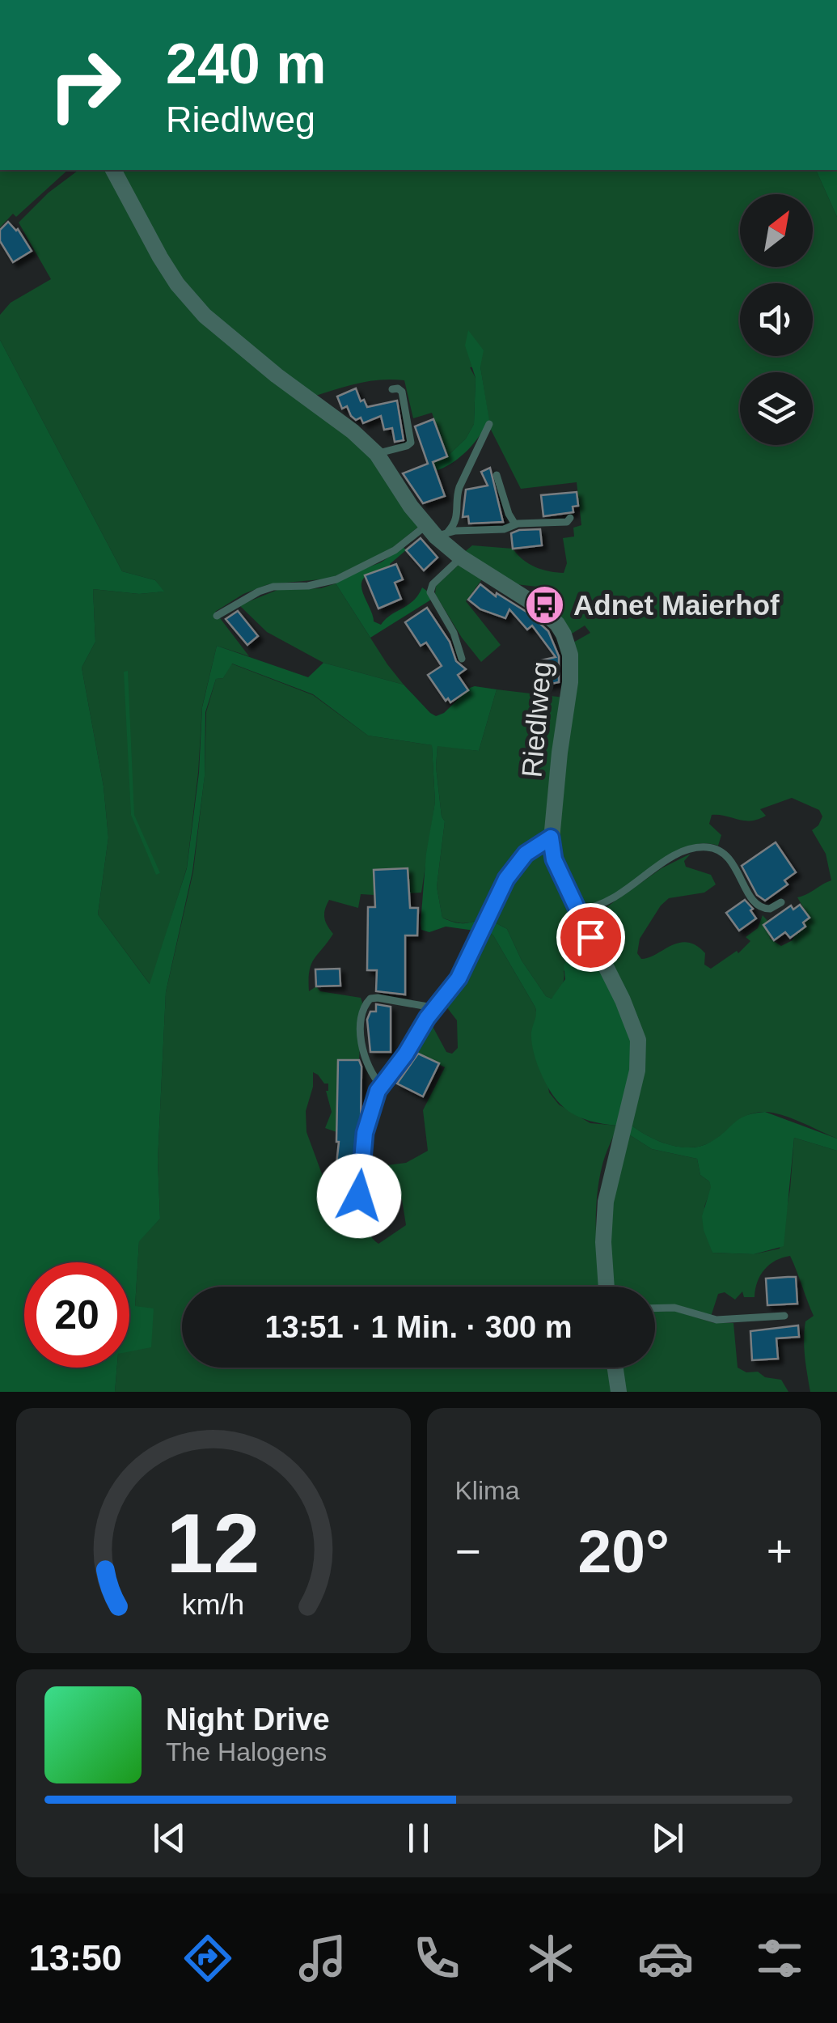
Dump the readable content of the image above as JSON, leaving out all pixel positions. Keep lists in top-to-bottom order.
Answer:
{
  "streets": {
    "street": ["Riedlweg"]
  },
  "places": {
    "bus stop": ["Adnet Maierhof"]
  },
  "north": "top right",
  "page": {
    "turn": ["240 m", "Riedlweg"],
    "limit": "20",
    "trip": "13:51 · 1 Min. · 300 m",
    "tile": "Klima",
    "heat": ["−", "20°", "+"],
    "song": ["Night Drive", "The Halogens"],
    "tabs": "13:50",
    "gauge": ["12", "km/h"]
  }
}
